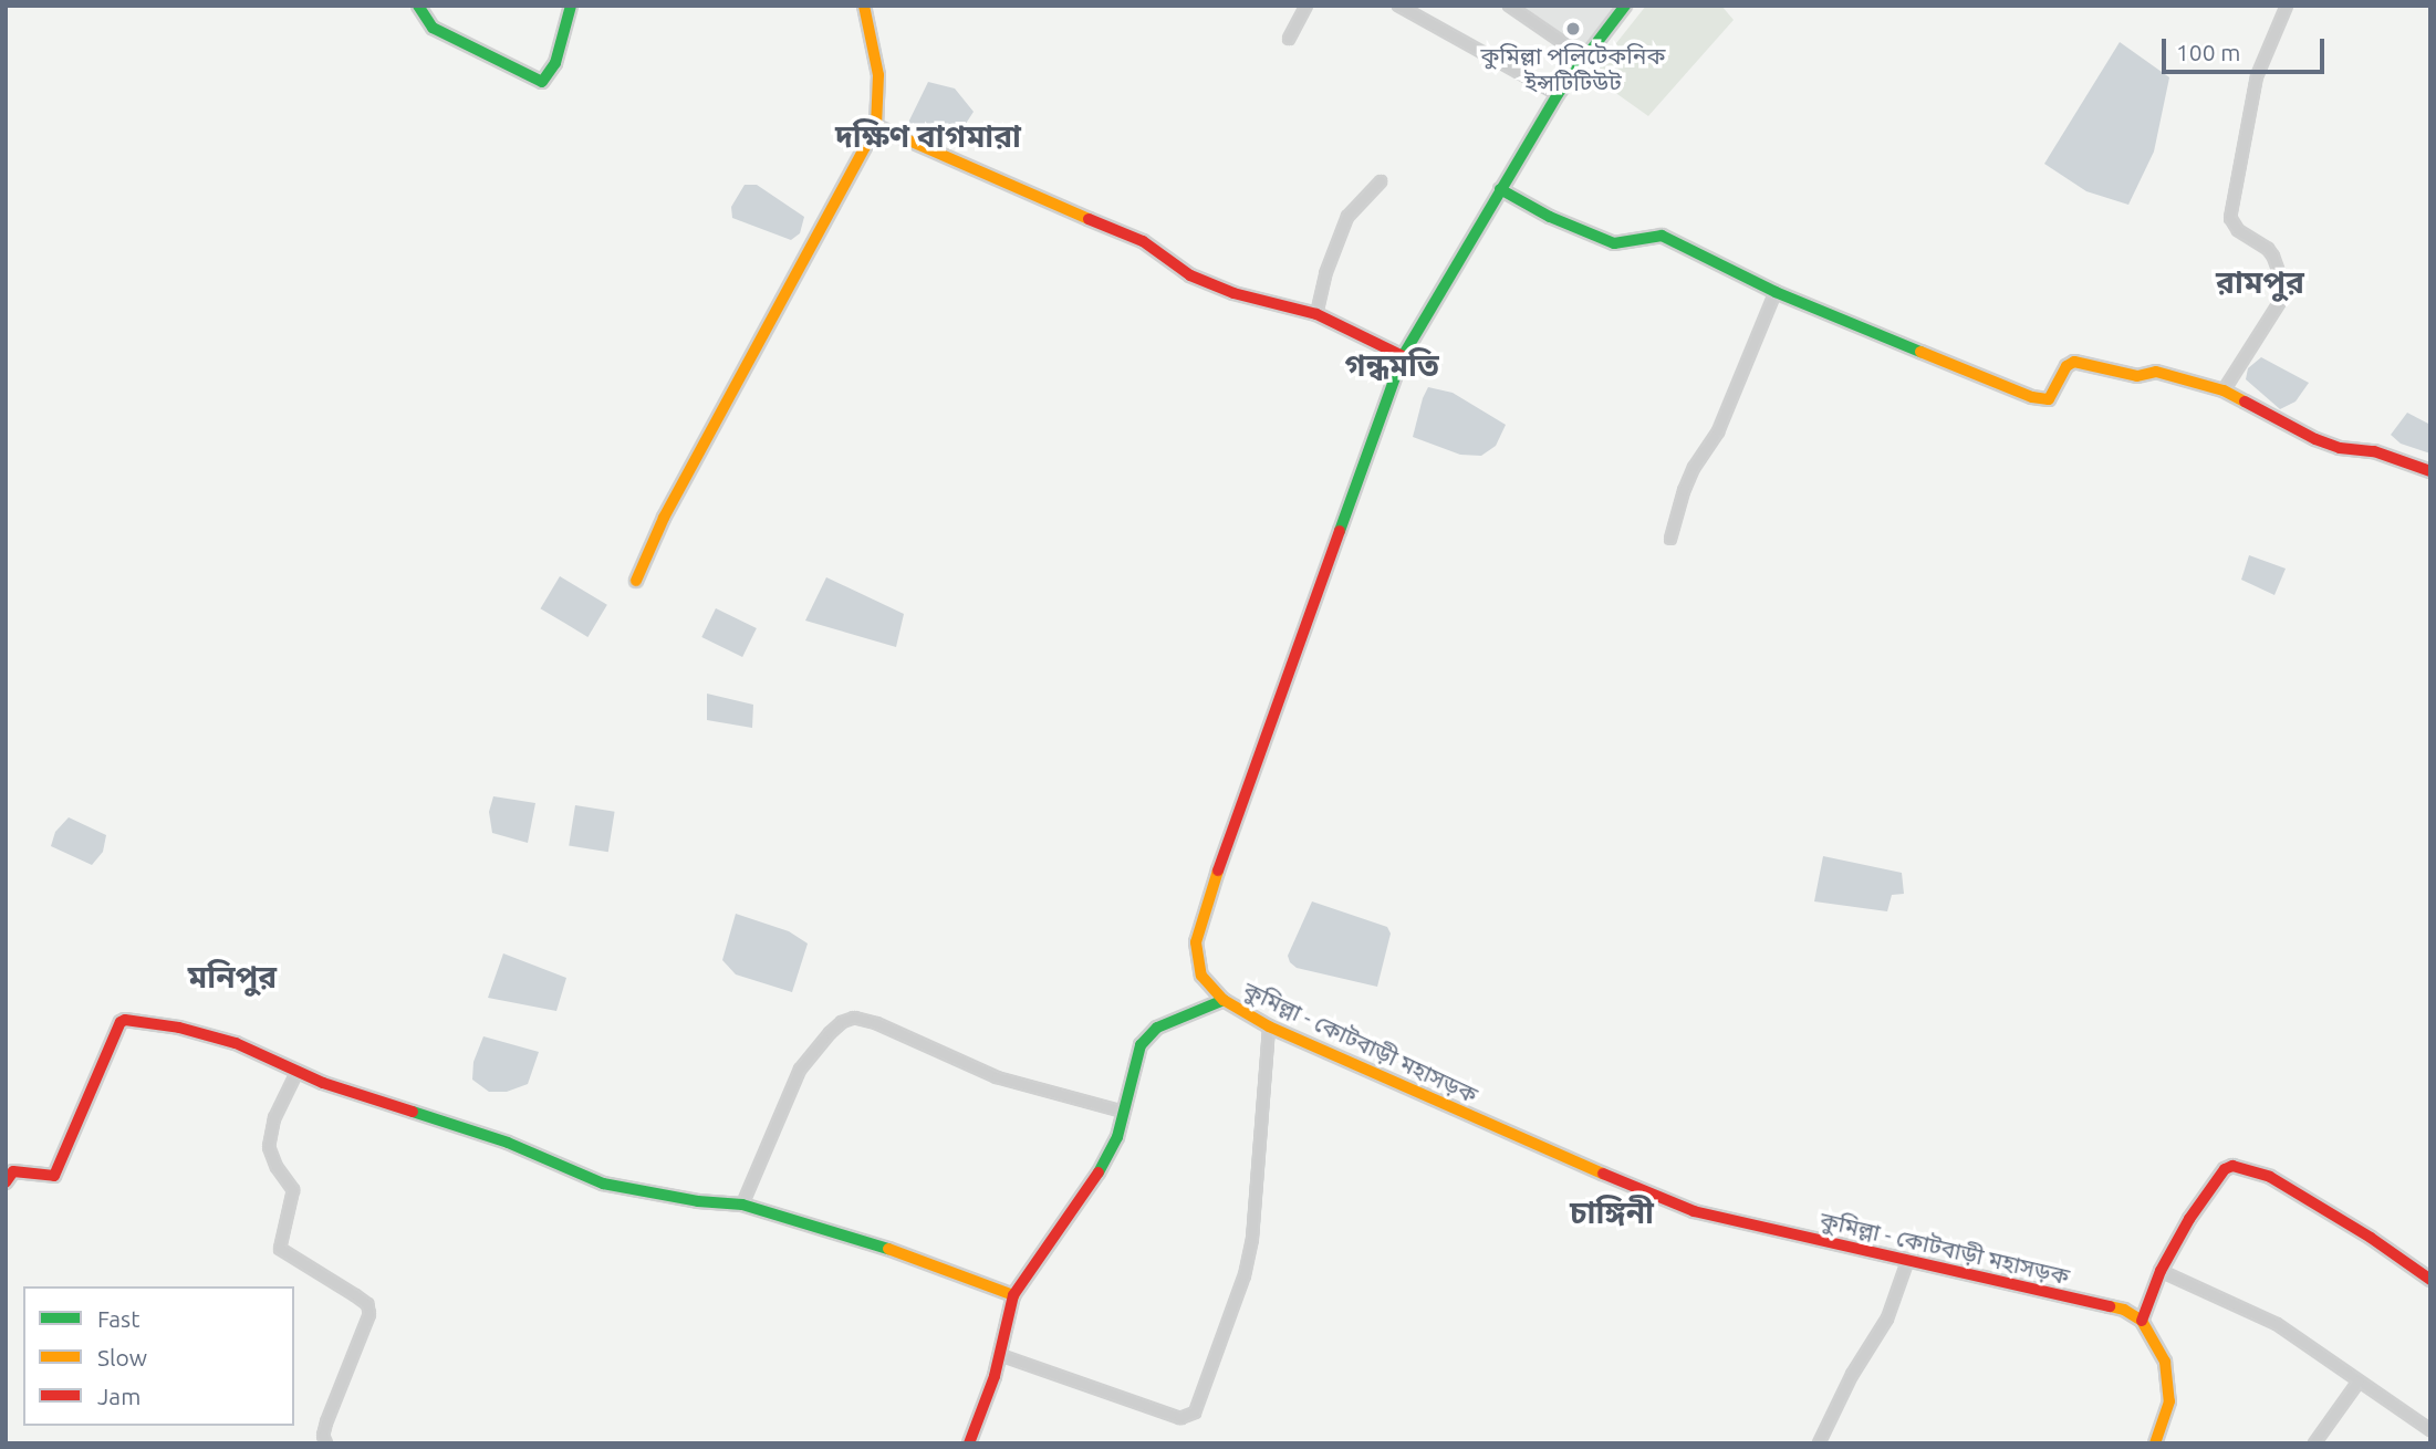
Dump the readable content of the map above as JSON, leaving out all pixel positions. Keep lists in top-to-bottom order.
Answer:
{
  "streets": {
    "main road": ["কুমিল্লা - কোটবাড়ী মহাসড়ক"]
  },
  "districts": [
    "দক্ষিণ বাগমারা",
    "রামপুর",
    "গন্ধমতি",
    "মনিপুর",
    "চাঙ্গিনী"
  ],
  "places": ["কুমিল্লা পলিটেকনিক ইন্সটিটিউট"],
  "legend": ["Fast", "Slow", "Jam"],
  "scale_bar": "100 m"
}
